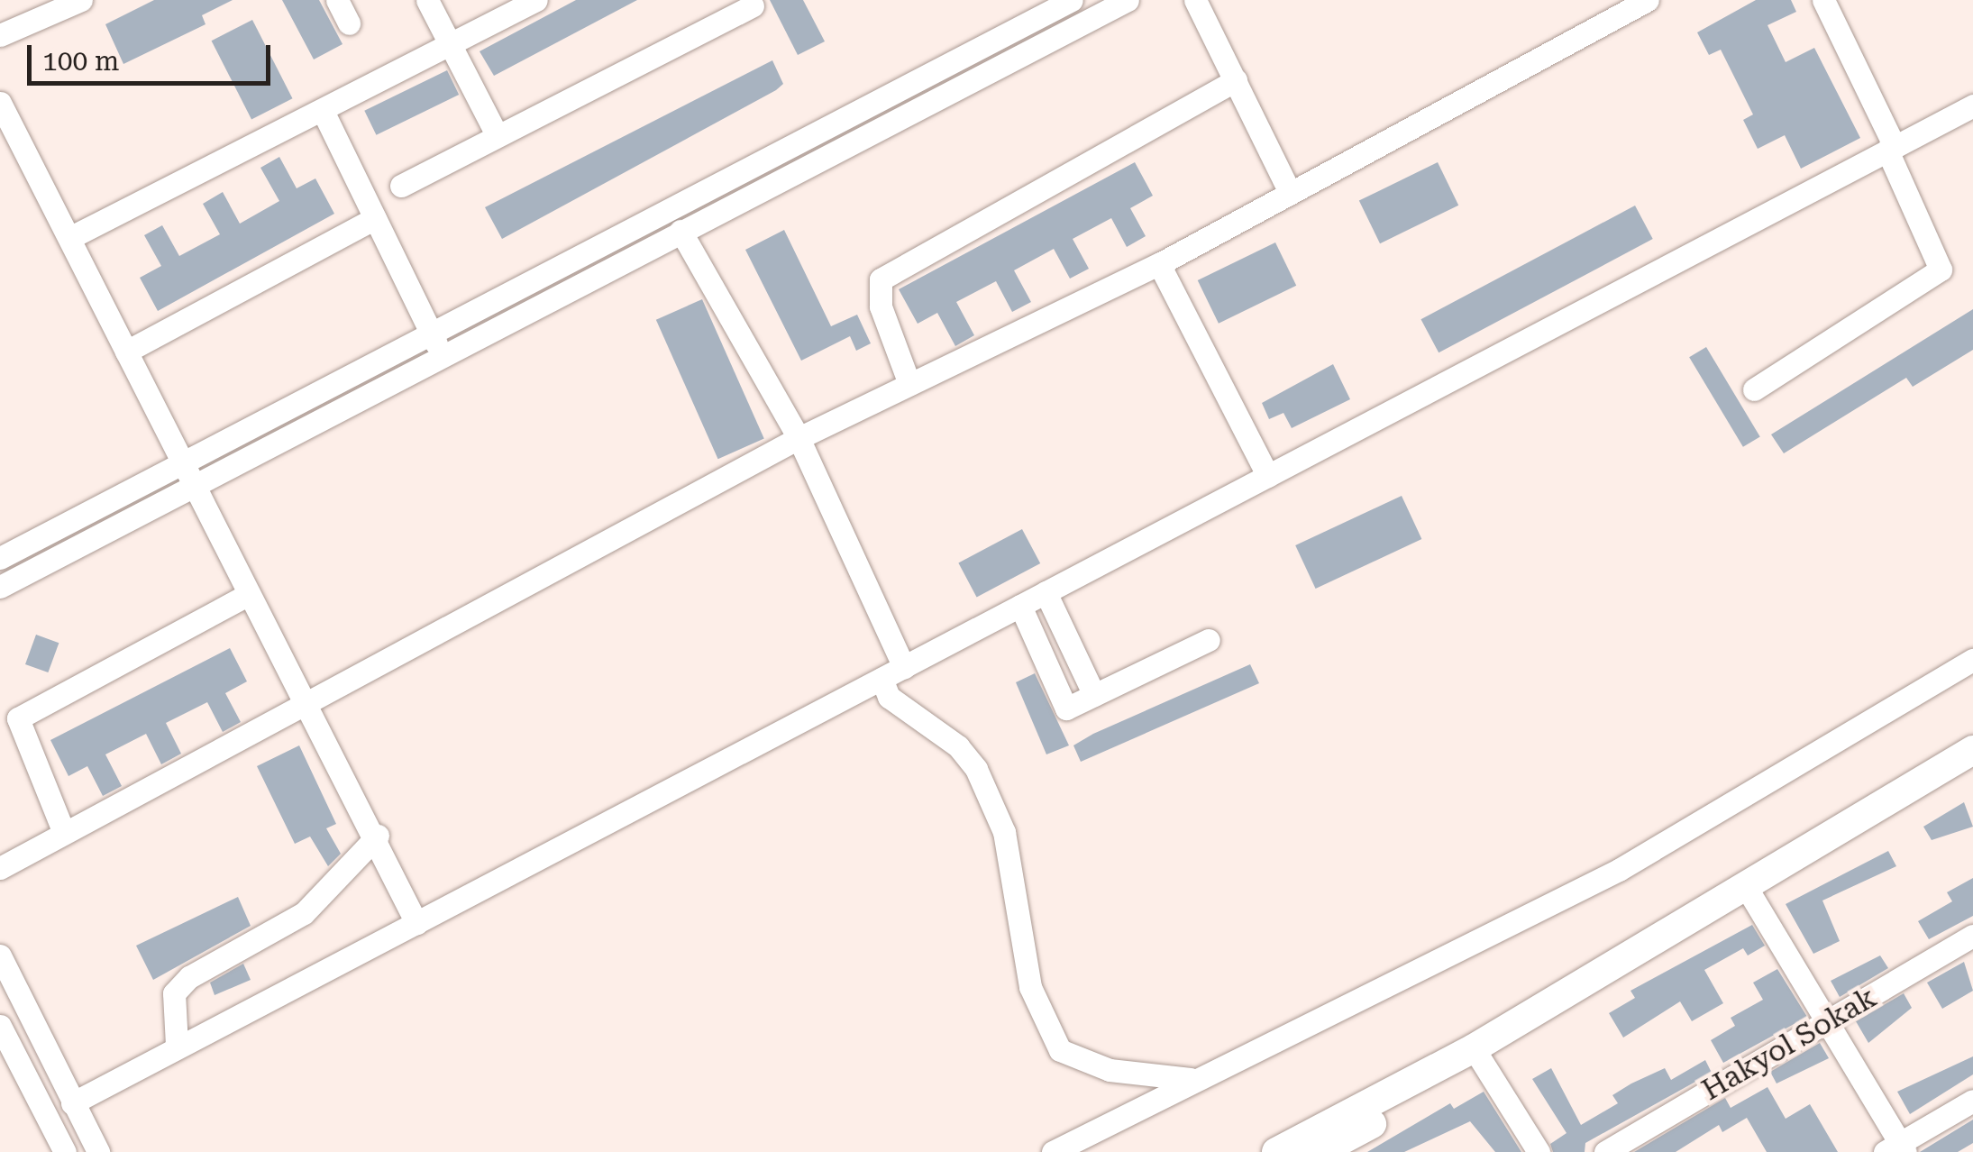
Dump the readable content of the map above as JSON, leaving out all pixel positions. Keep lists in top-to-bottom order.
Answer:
{
  "streets": {
    "street": ["Hakyol Sokak"]
  },
  "scale_bar": "100 m"
}
